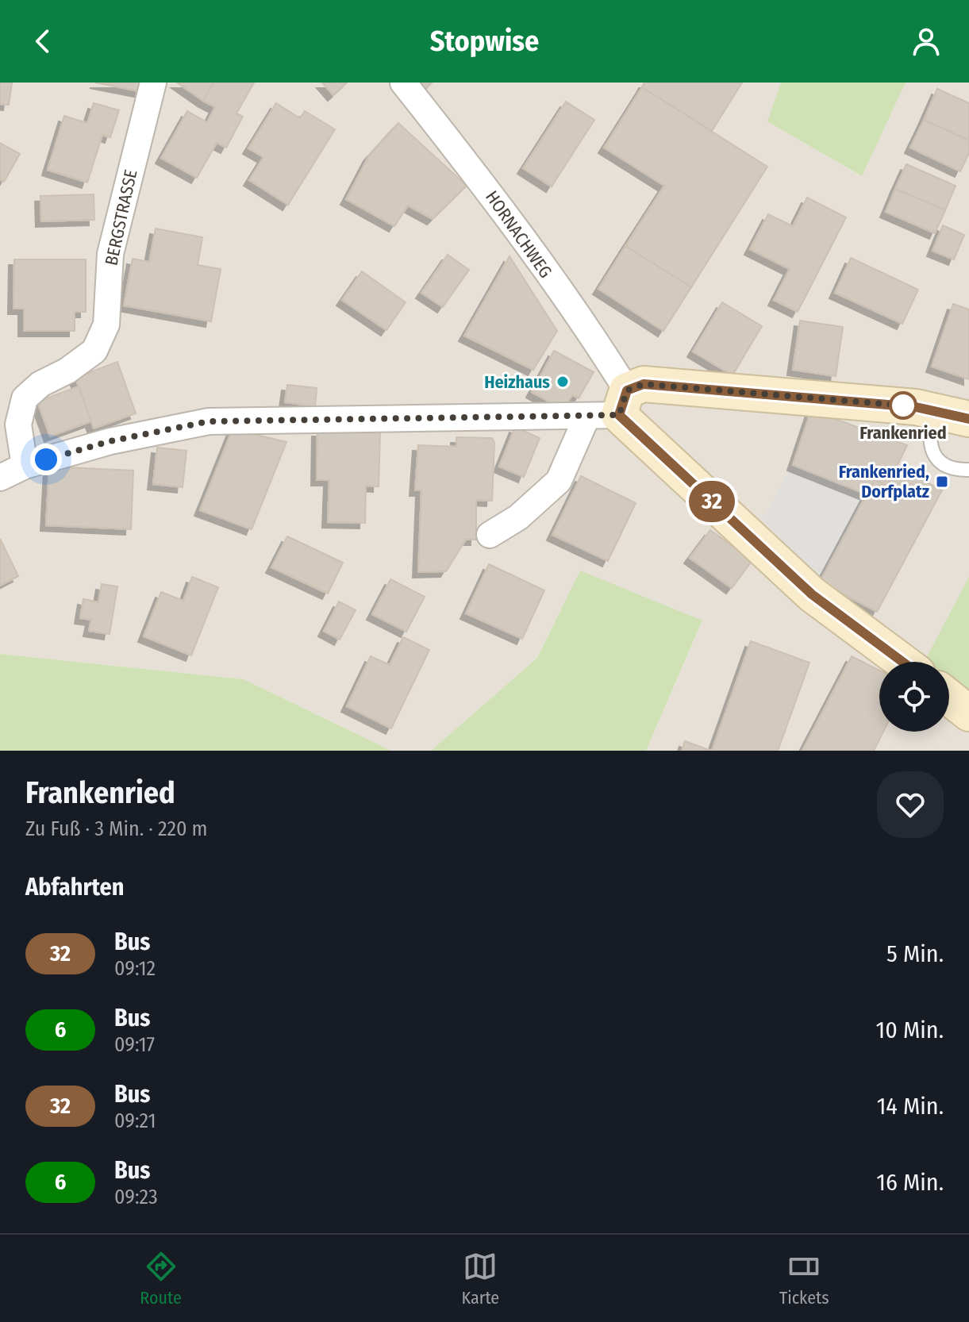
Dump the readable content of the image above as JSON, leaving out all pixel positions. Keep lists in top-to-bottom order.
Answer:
{
  "streets": {
    "street": ["BERGSTRASSE", "HORNACHWEG"]
  },
  "places": {
    "other": ["Heizhaus", "Frankenried"],
    "transit": ["Frankenried, Dorfplatz"]
  },
  "lines": ["bus line 32"],
  "page": {
    "header": "Stopwise",
    "on_map": "32",
    "heading": [
      ["Frankenried", "Zu Fuß · 3 Min. · 220 m"],
      "Abfahrten"
    ],
    "list": [
      {
        "mark": "32",
        "name": "Bus",
        "note": "09:12",
        "value": "5 Min."
      },
      {
        "mark": "6",
        "name": "Bus",
        "note": "09:17",
        "value": "10 Min."
      },
      {
        "mark": "32",
        "name": "Bus",
        "note": "09:21",
        "value": "14 Min."
      },
      {
        "mark": "6",
        "name": "Bus",
        "note": "09:23",
        "value": "16 Min."
      }
    ],
    "tabs": ["Route", "Karte", "Tickets"]
  }
}
